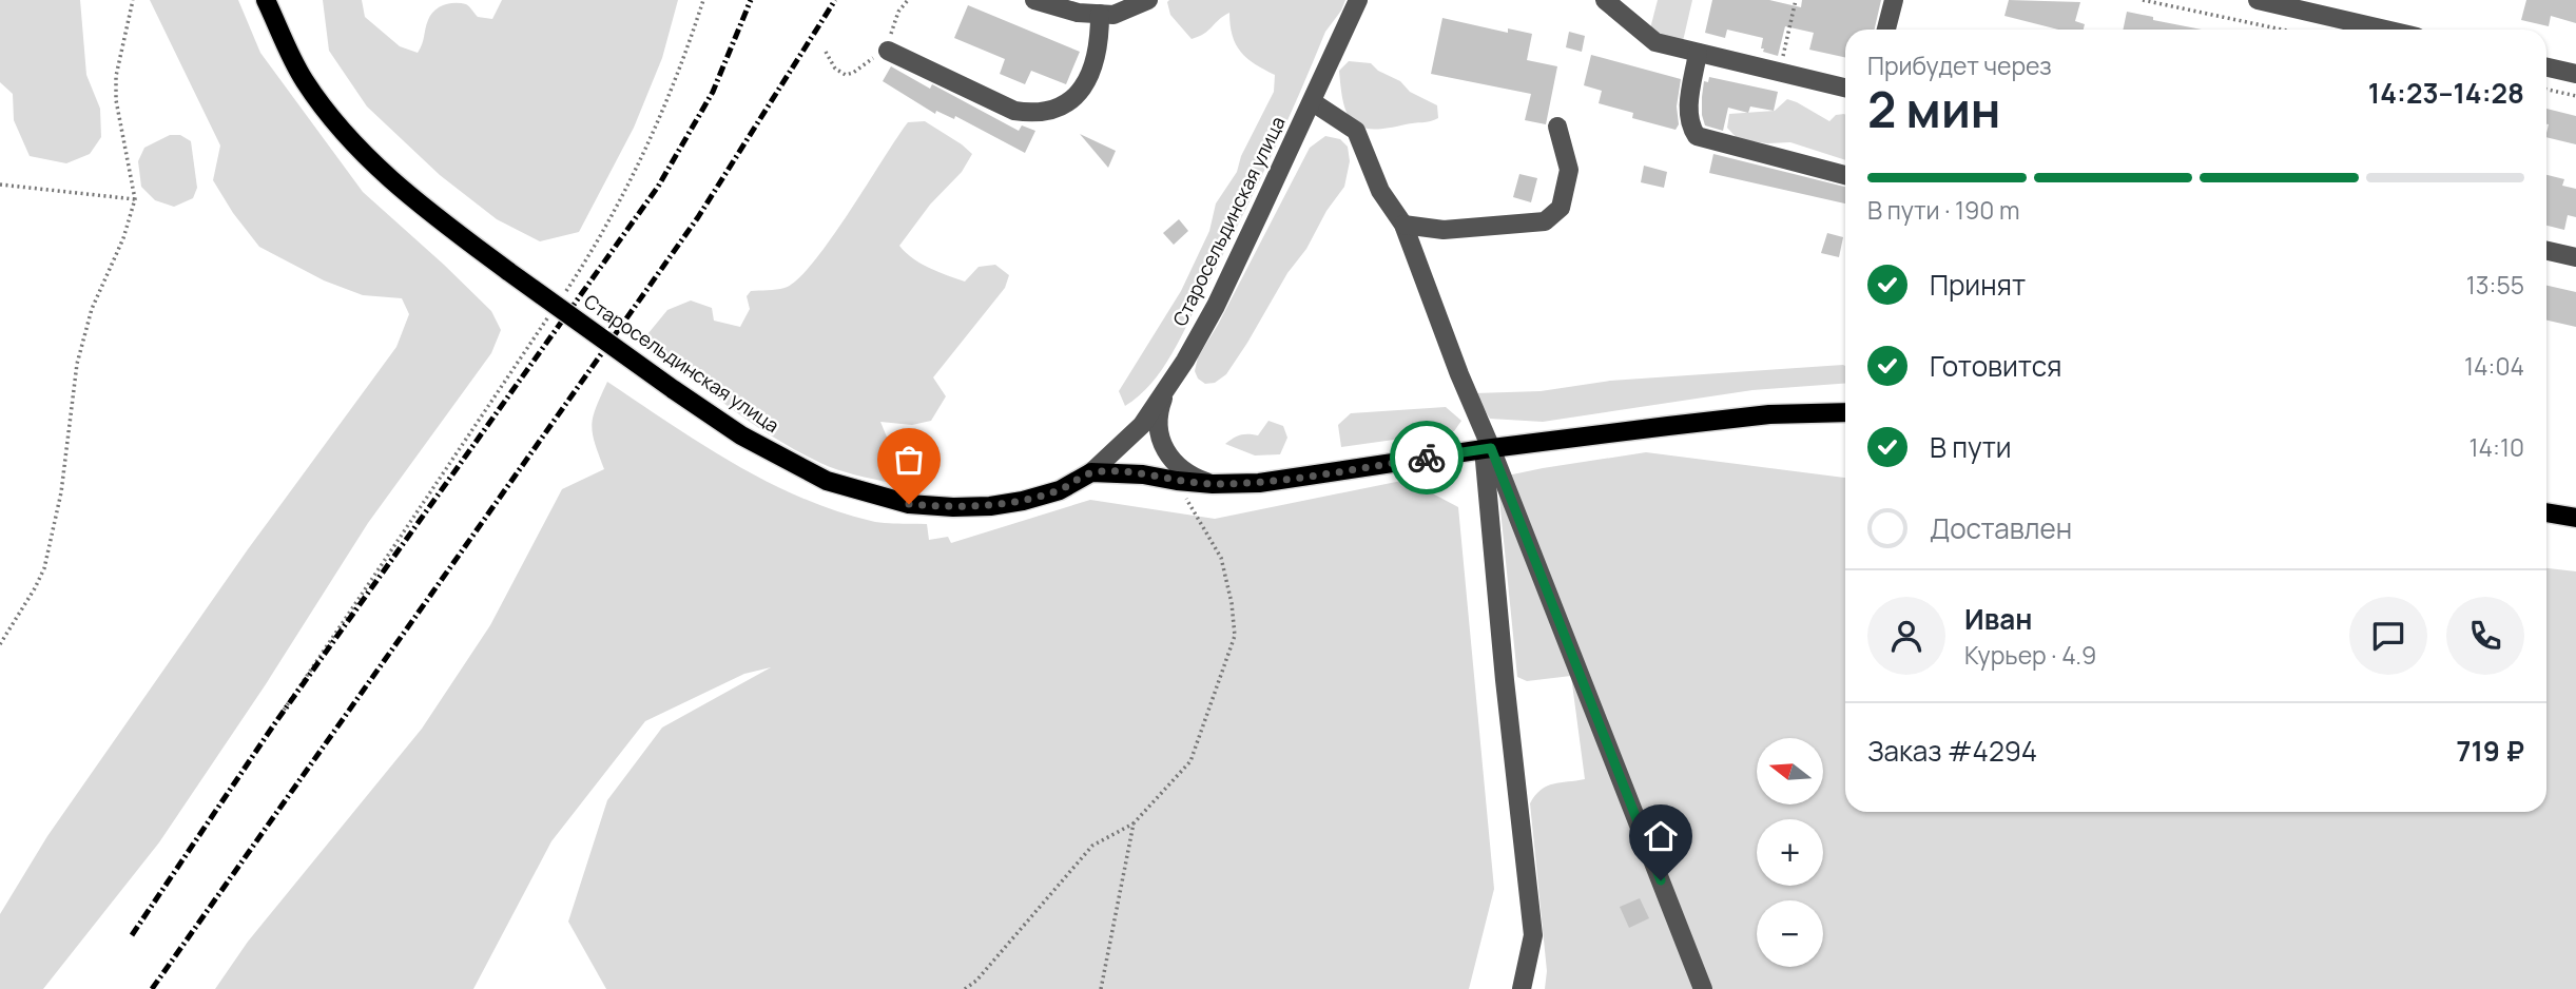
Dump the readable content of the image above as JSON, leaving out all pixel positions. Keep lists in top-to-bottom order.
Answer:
{
  "streets": {
    "main road": ["Старосельдинская улица"]
  },
  "north": "left",
  "page": {
    "heading": ["2 мин", "Прибудет через", "14:23–14:28"],
    "panel": [
      "Иван",
      "Курьер · 4.9",
      "Заказ #4294",
      "719 ₽"
    ],
    "bar": "В пути · 190 m",
    "list": [
      ["Принят", "13:55"],
      ["Готовится", "14:04"],
      ["В пути", "14:10"],
      "Доставлен"
    ],
    "map_buttons": ["+", "−"]
  }
}
